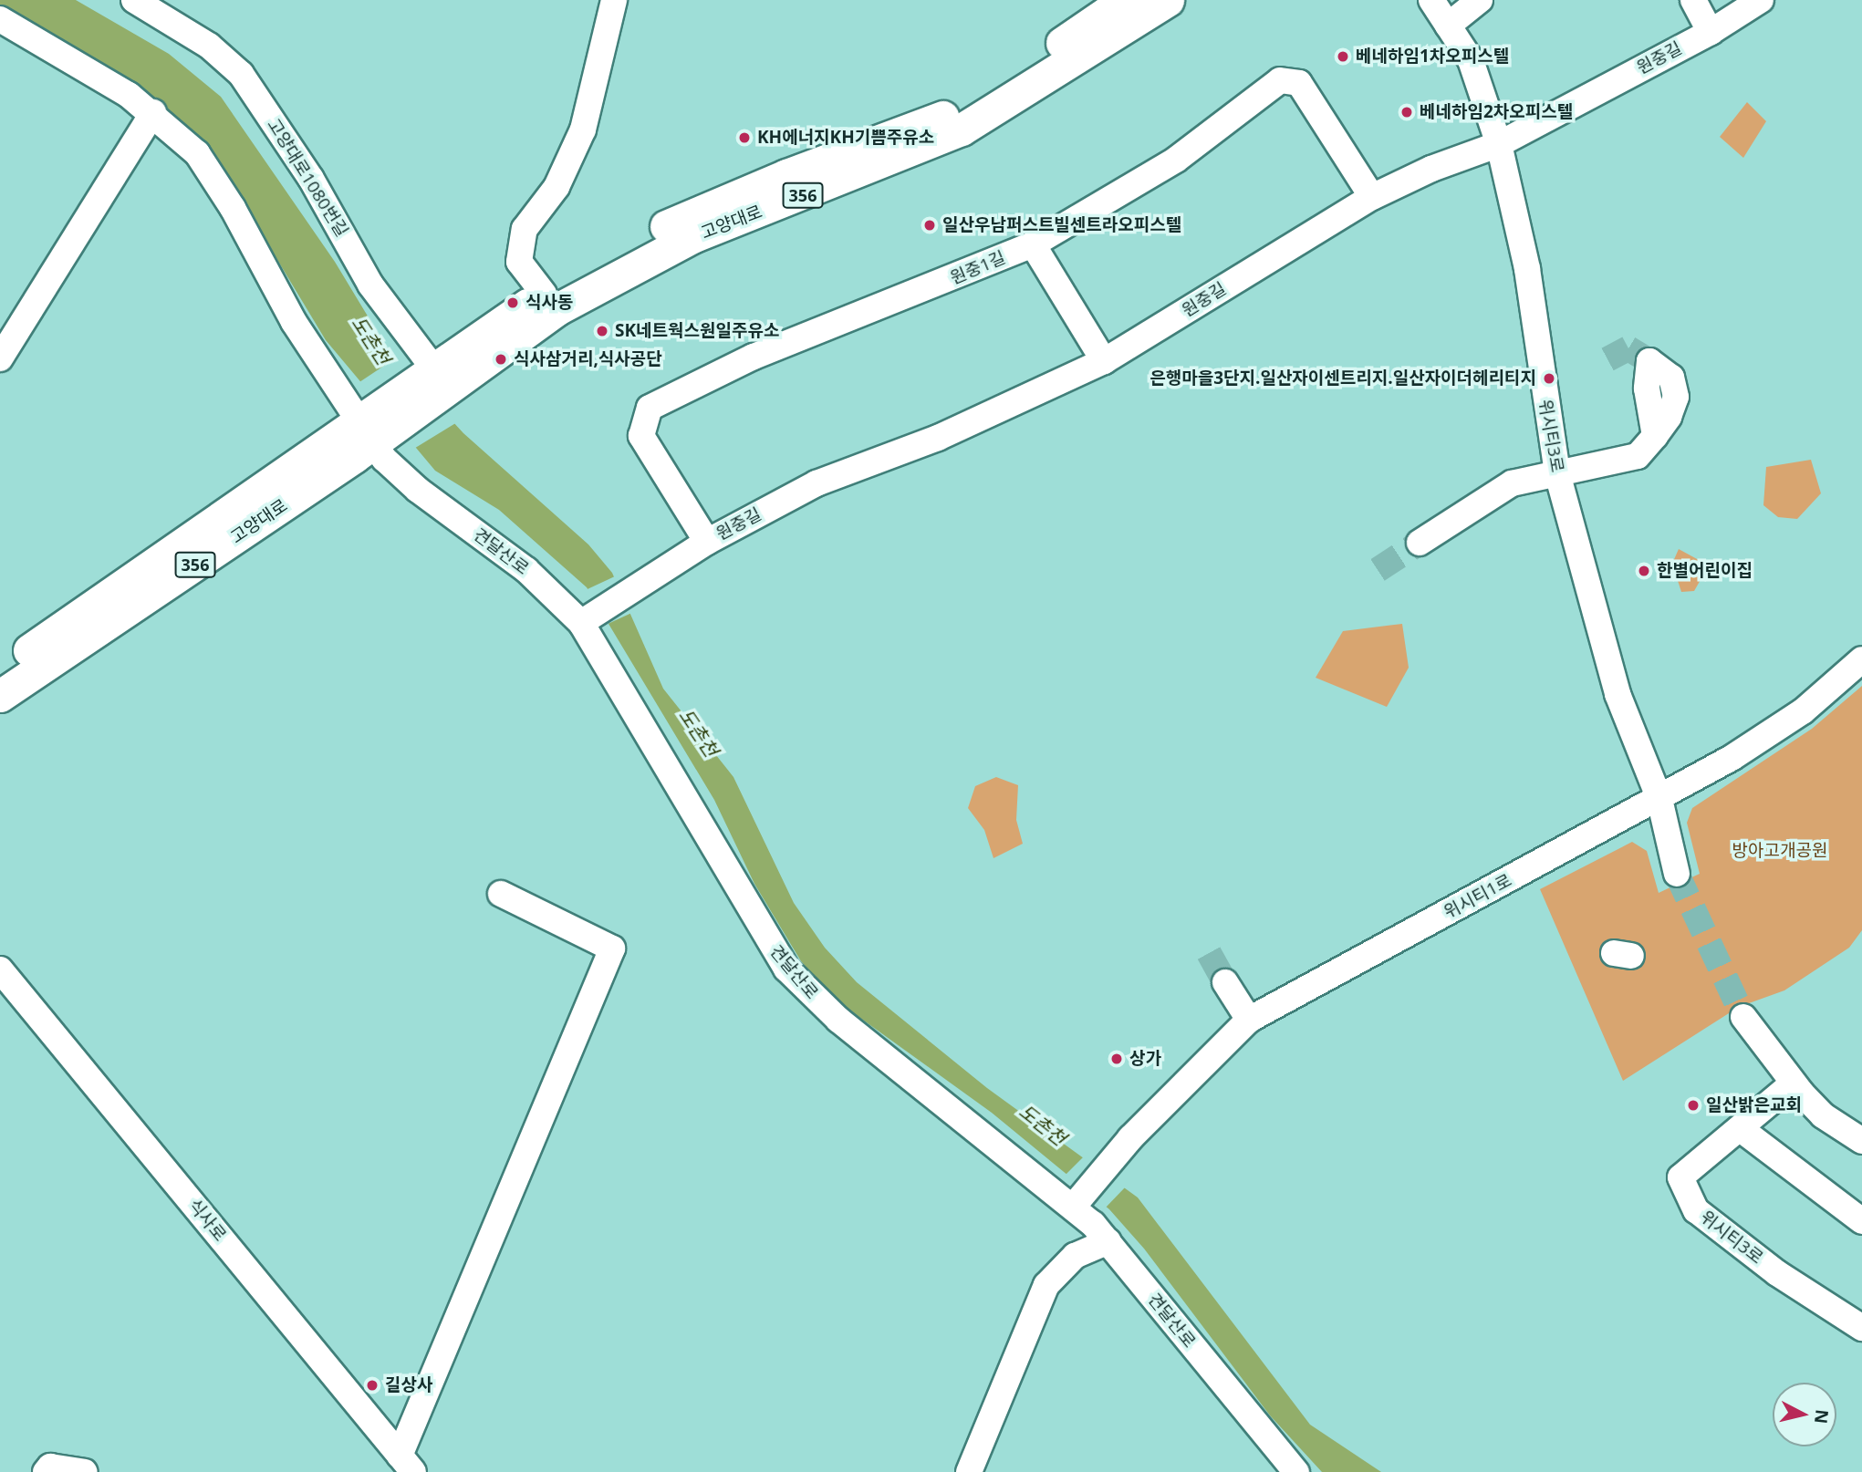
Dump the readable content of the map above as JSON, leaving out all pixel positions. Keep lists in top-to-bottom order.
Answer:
{
  "streets": {
    "main road": ["356", "고양대로"],
    "street": [
      "원중길",
      "고양대로1080번길",
      "원중1길",
      "위시티3로",
      "견달산로",
      "위시티1로",
      "식사로"
    ]
  },
  "crossings": [
    ["원중길", "원중1길"],
    ["원중길", "위시티3로"],
    ["원중길", "견달산로"],
    ["고양대로1080번길", "356"],
    ["고양대로1080번길", "고양대로"],
    ["356", "고양대로"],
    ["356", "견달산로"],
    ["고양대로", "견달산로"],
    ["위시티3로", "위시티1로"],
    ["견달산로", "위시티1로"]
  ],
  "water": ["도촌천"],
  "parks": ["방아고개공원"],
  "places": [
    "베네하임1차오피스텔",
    "베네하임2차오피스텔",
    "KH에너지KH기쁨주유소",
    "일산우남퍼스트빌센트라오피스텔",
    "식사동",
    "SK네트웍스원일주유소",
    "식사삼거리,식사공단",
    "은행마을3단지.일산자이센트리지.일산자이더헤리티지",
    "한별어린이집",
    "상가",
    "일산밝은교회",
    "길상사"
  ],
  "north": "right"
}
